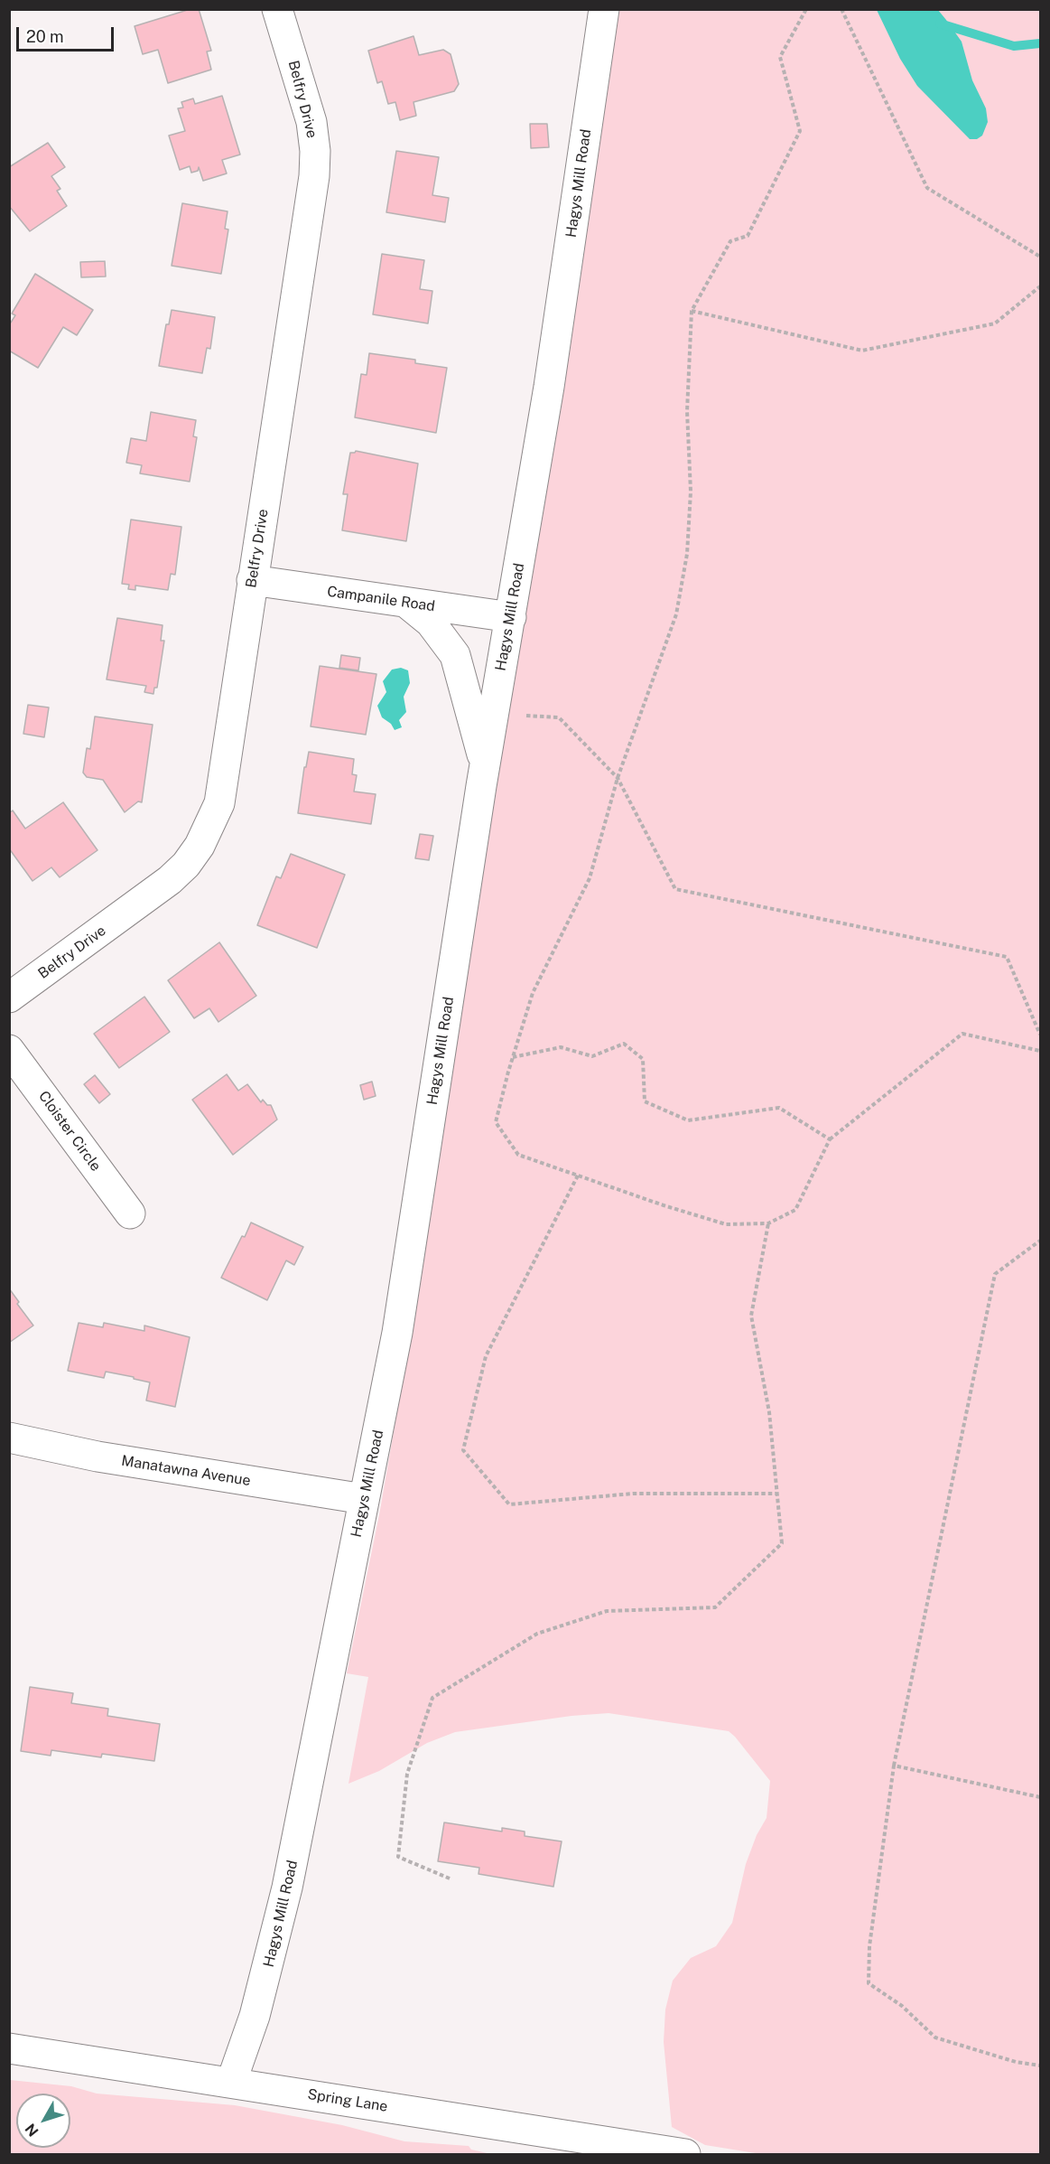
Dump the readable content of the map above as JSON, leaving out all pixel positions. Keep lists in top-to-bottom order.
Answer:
{
  "streets": {
    "street": [
      "Belfry Drive",
      "Hagys Mill Road",
      "Campanile Road",
      "Cloister Circle",
      "Manatawna Avenue",
      "Spring Lane"
    ]
  },
  "crossings": [
    ["Belfry Drive", "Campanile Road"],
    ["Hagys Mill Road", "Campanile Road"],
    ["Hagys Mill Road", "Manatawna Avenue"],
    ["Hagys Mill Road", "Spring Lane"]
  ],
  "scale_bar": "20 m",
  "north": "bottom left"
}
